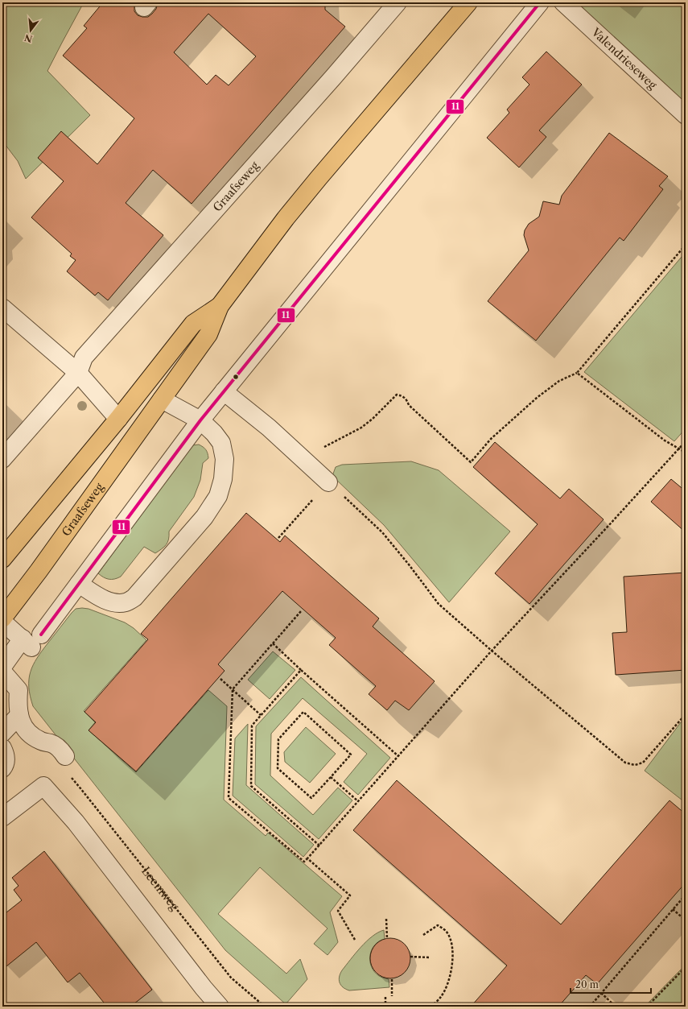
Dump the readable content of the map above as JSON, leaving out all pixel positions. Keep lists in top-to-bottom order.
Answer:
{
  "streets": {
    "main road": ["Graafseweg"],
    "street": ["Valendrieseweg"],
    "path": ["Leemweg"]
  },
  "lines": ["transit line 11"],
  "scale_bar": "20 m",
  "north": "bottom"
}
